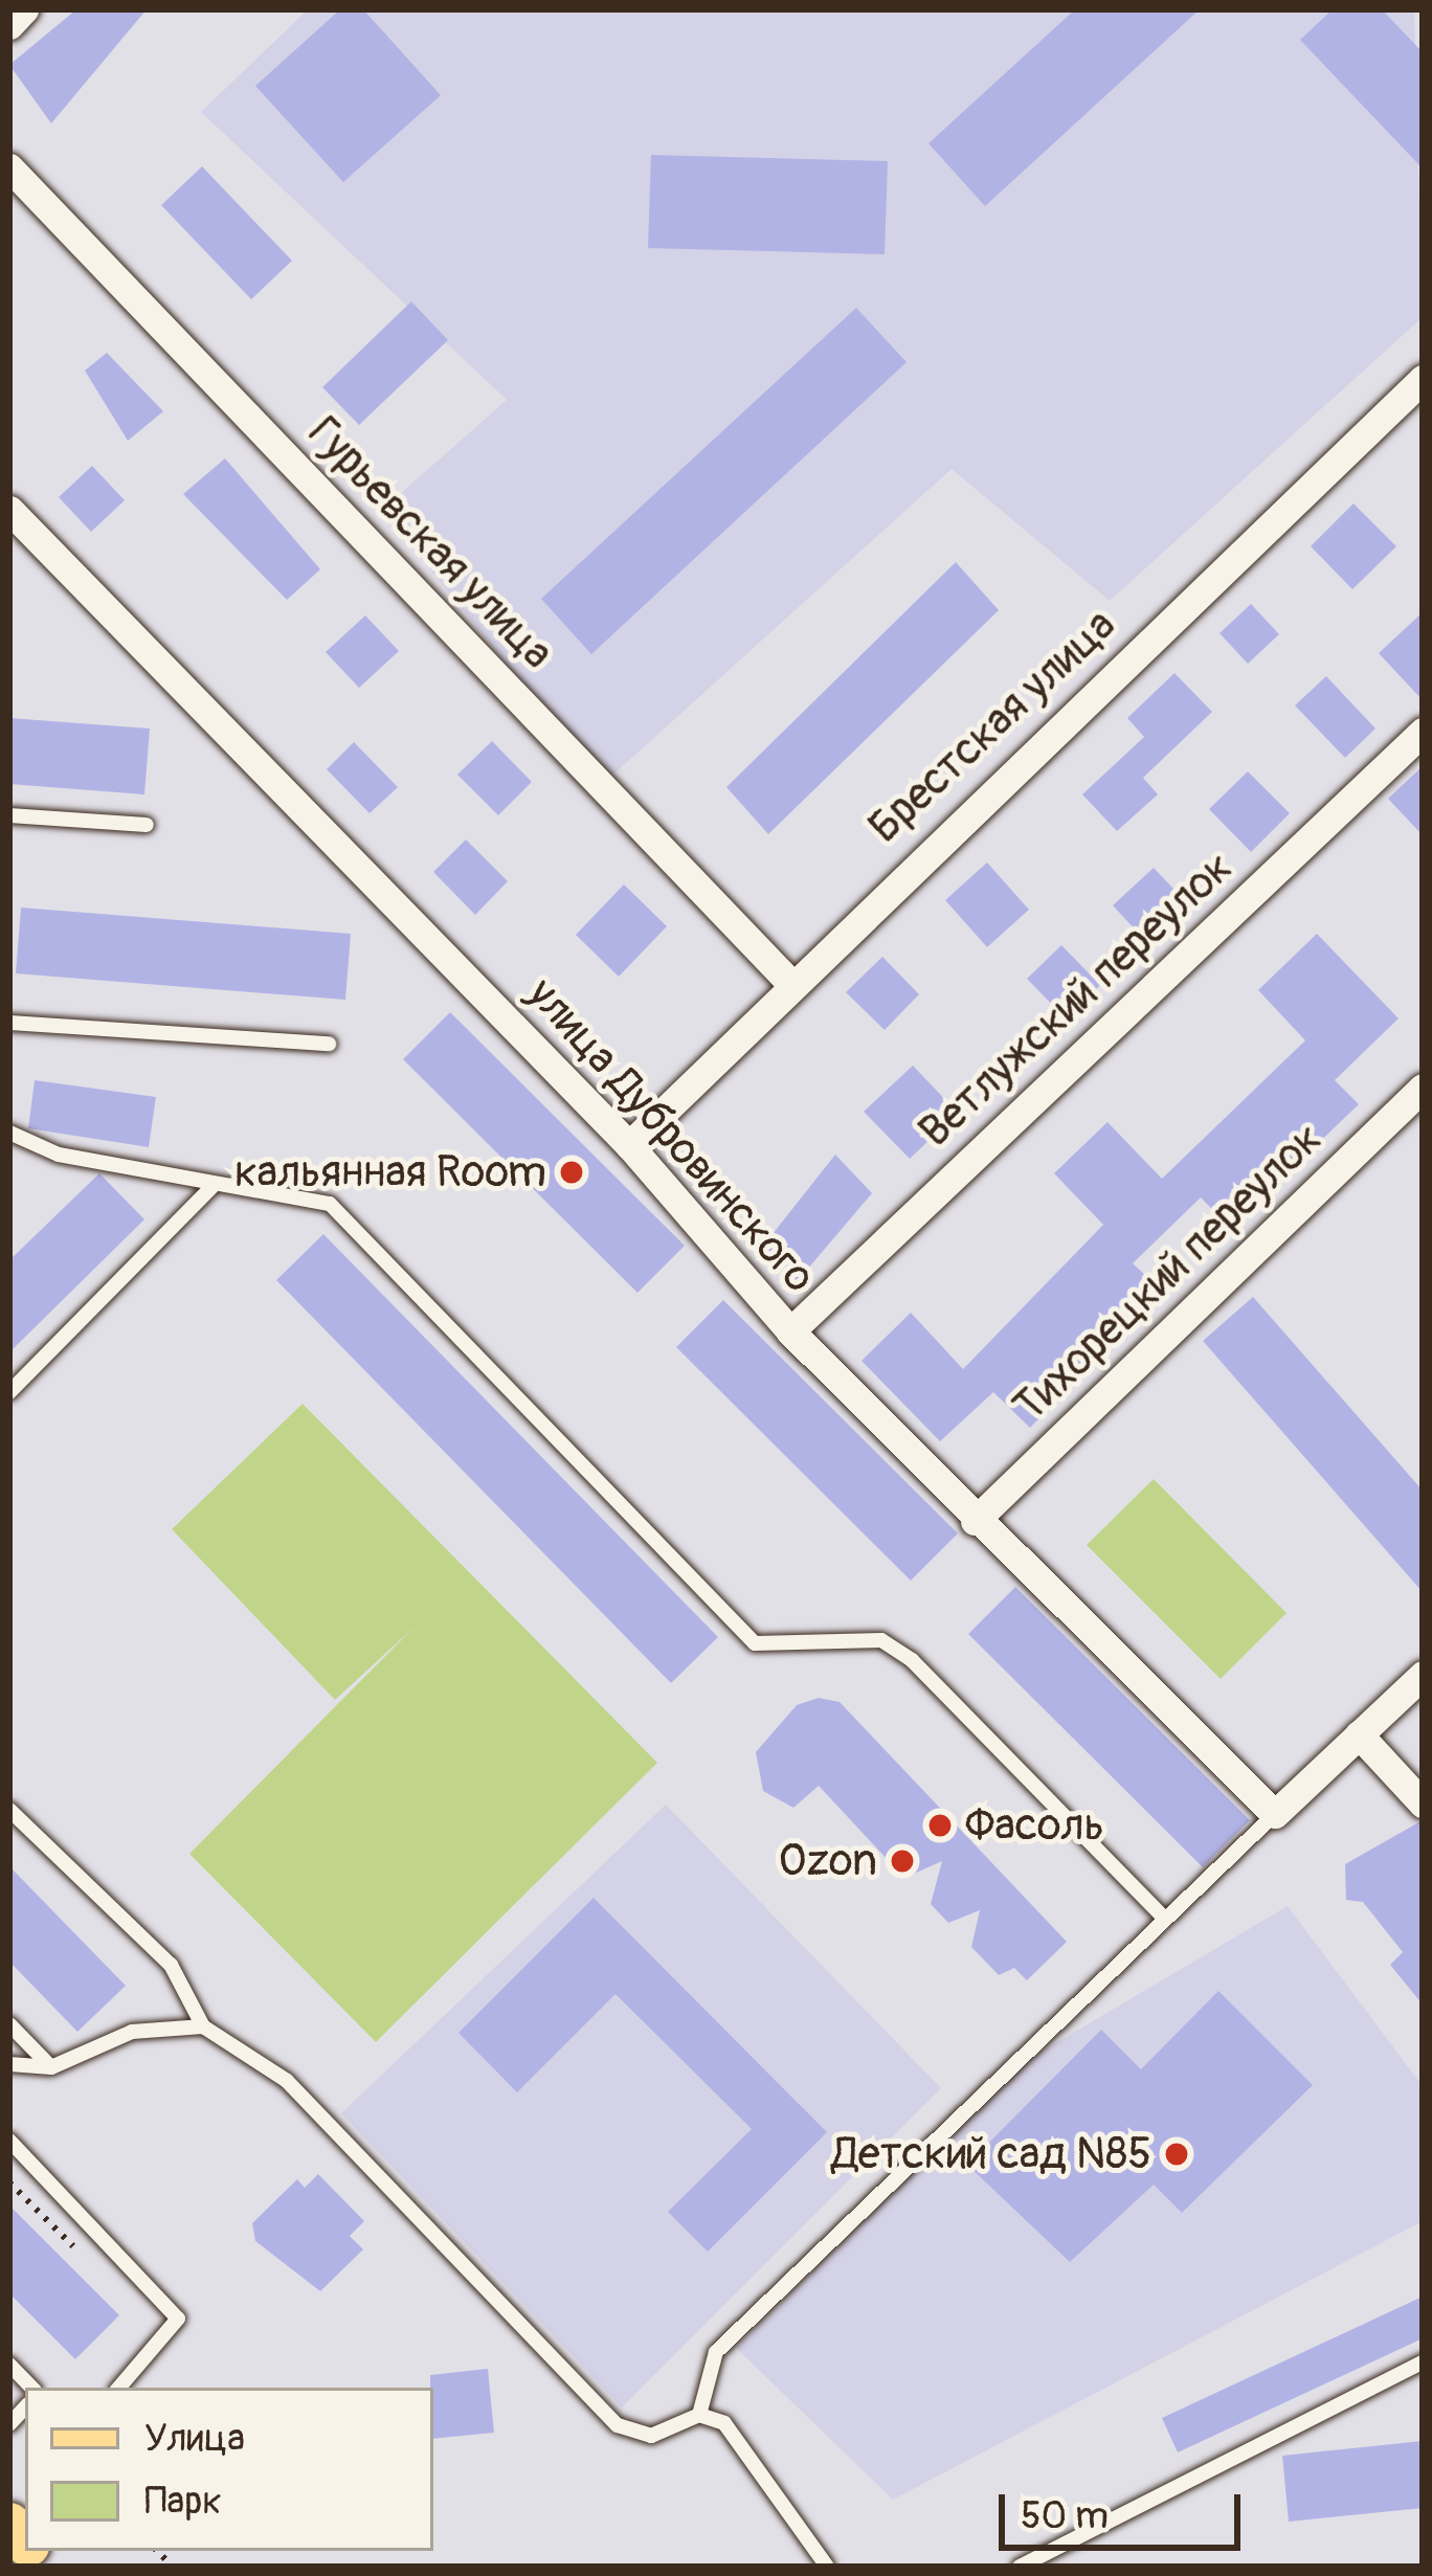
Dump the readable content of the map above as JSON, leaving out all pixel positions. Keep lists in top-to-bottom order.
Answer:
{
  "streets": {
    "street": [
      "Гурьевская улица",
      "Брестская улица",
      "Ветлужский переулок",
      "улица Дубровинского",
      "Тихорецкий переулок"
    ]
  },
  "crossings": [
    ["Гурьевская улица", "Брестская улица"],
    ["Брестская улица", "улица Дубровинского"],
    ["Ветлужский переулок", "улица Дубровинского"],
    ["улица Дубровинского", "Тихорецкий переулок"]
  ],
  "places": [
    "кальянная Room",
    "Фасоль",
    "Ozon",
    "Детский сад N85"
  ],
  "legend": ["Улица", "Парк"],
  "scale_bar": "50 m"
}
